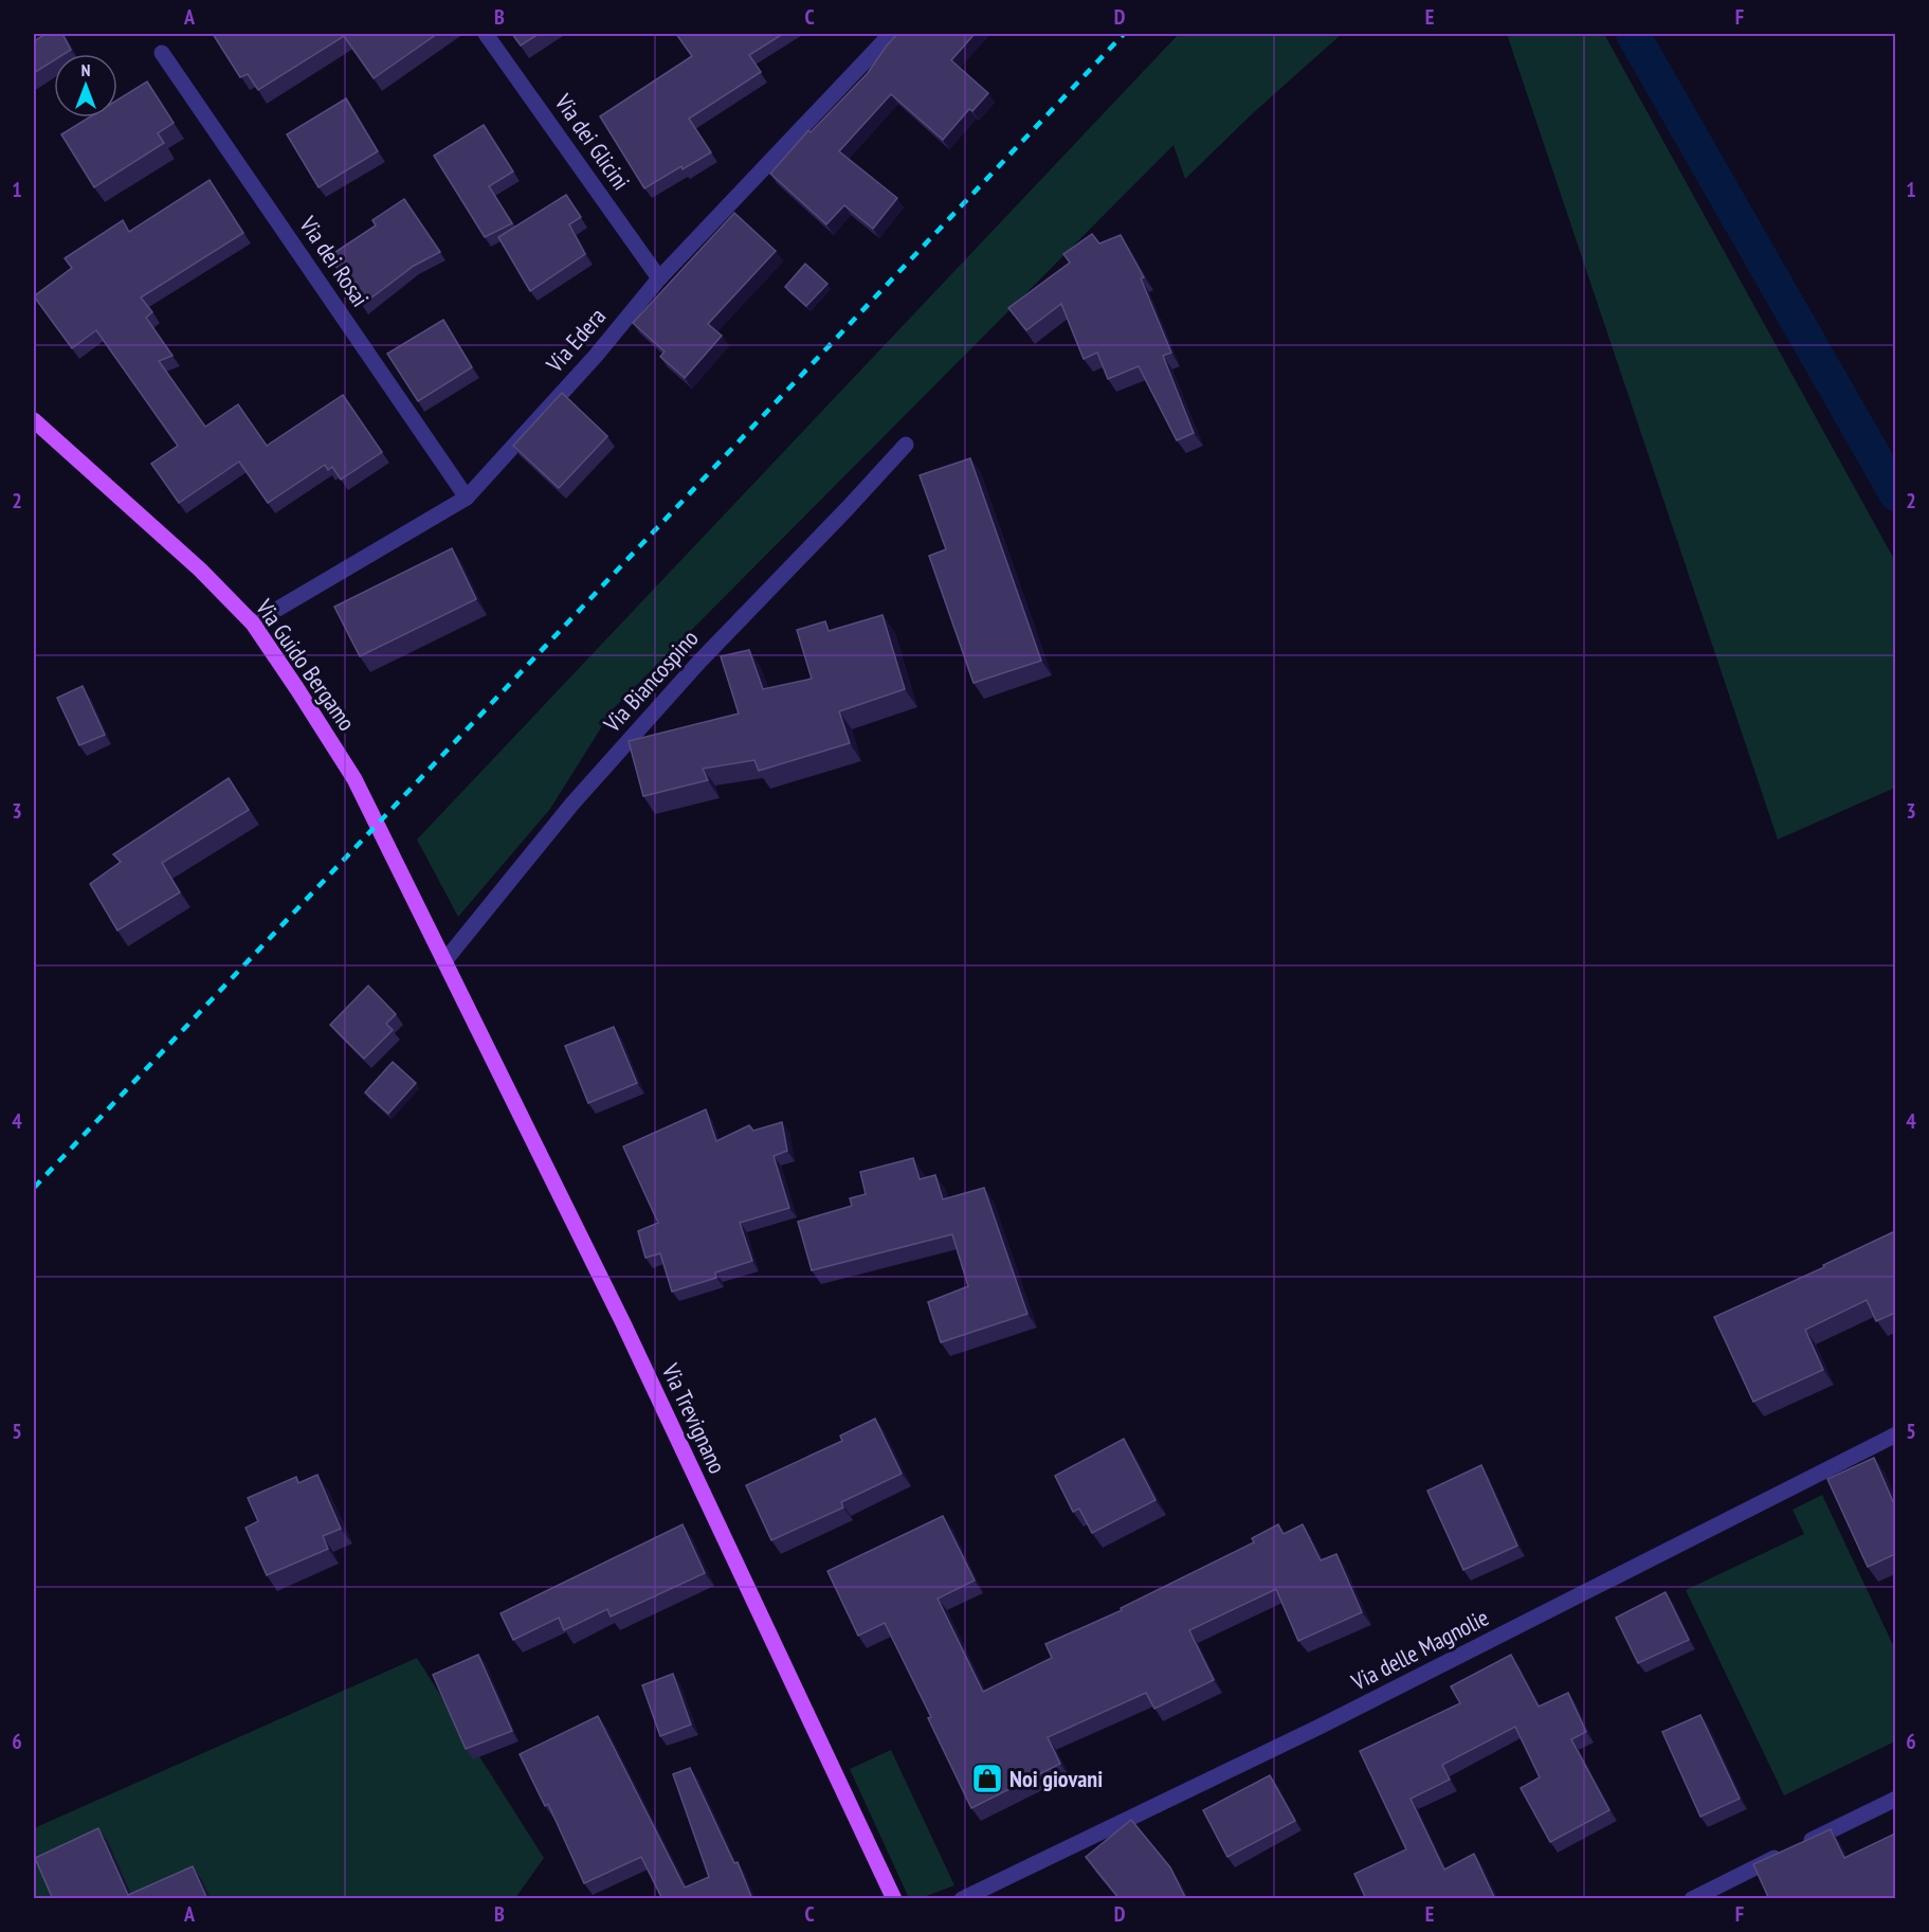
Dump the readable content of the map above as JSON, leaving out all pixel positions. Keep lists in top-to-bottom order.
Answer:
{
  "streets": {
    "main road": ["Via Guido Bergamo", "Via Trevignano"],
    "street": [
      "Via dei Glicini",
      "Via dei Rosai",
      "Via Edera",
      "Via Biancospino",
      "Via delle Magnolie"
    ]
  },
  "crossings": [
    ["Via dei Glicini", "Via Edera"],
    ["Via dei Rosai", "Via Edera"],
    ["Via Edera", "Via Guido Bergamo"],
    ["Via Guido Bergamo", "Via Biancospino"],
    ["Via Guido Bergamo", "Via Trevignano"],
    ["Via Biancospino", "Via Trevignano"]
  ],
  "places": {
    "shop": ["Noi giovani"]
  },
  "north": "top",
  "grid": {
    "columns": [
      "A",
      "B",
      "C",
      "D",
      "E",
      "F"
    ],
    "rows": [
      "1",
      "2",
      "3",
      "4",
      "5",
      "6"
    ]
  }
}
